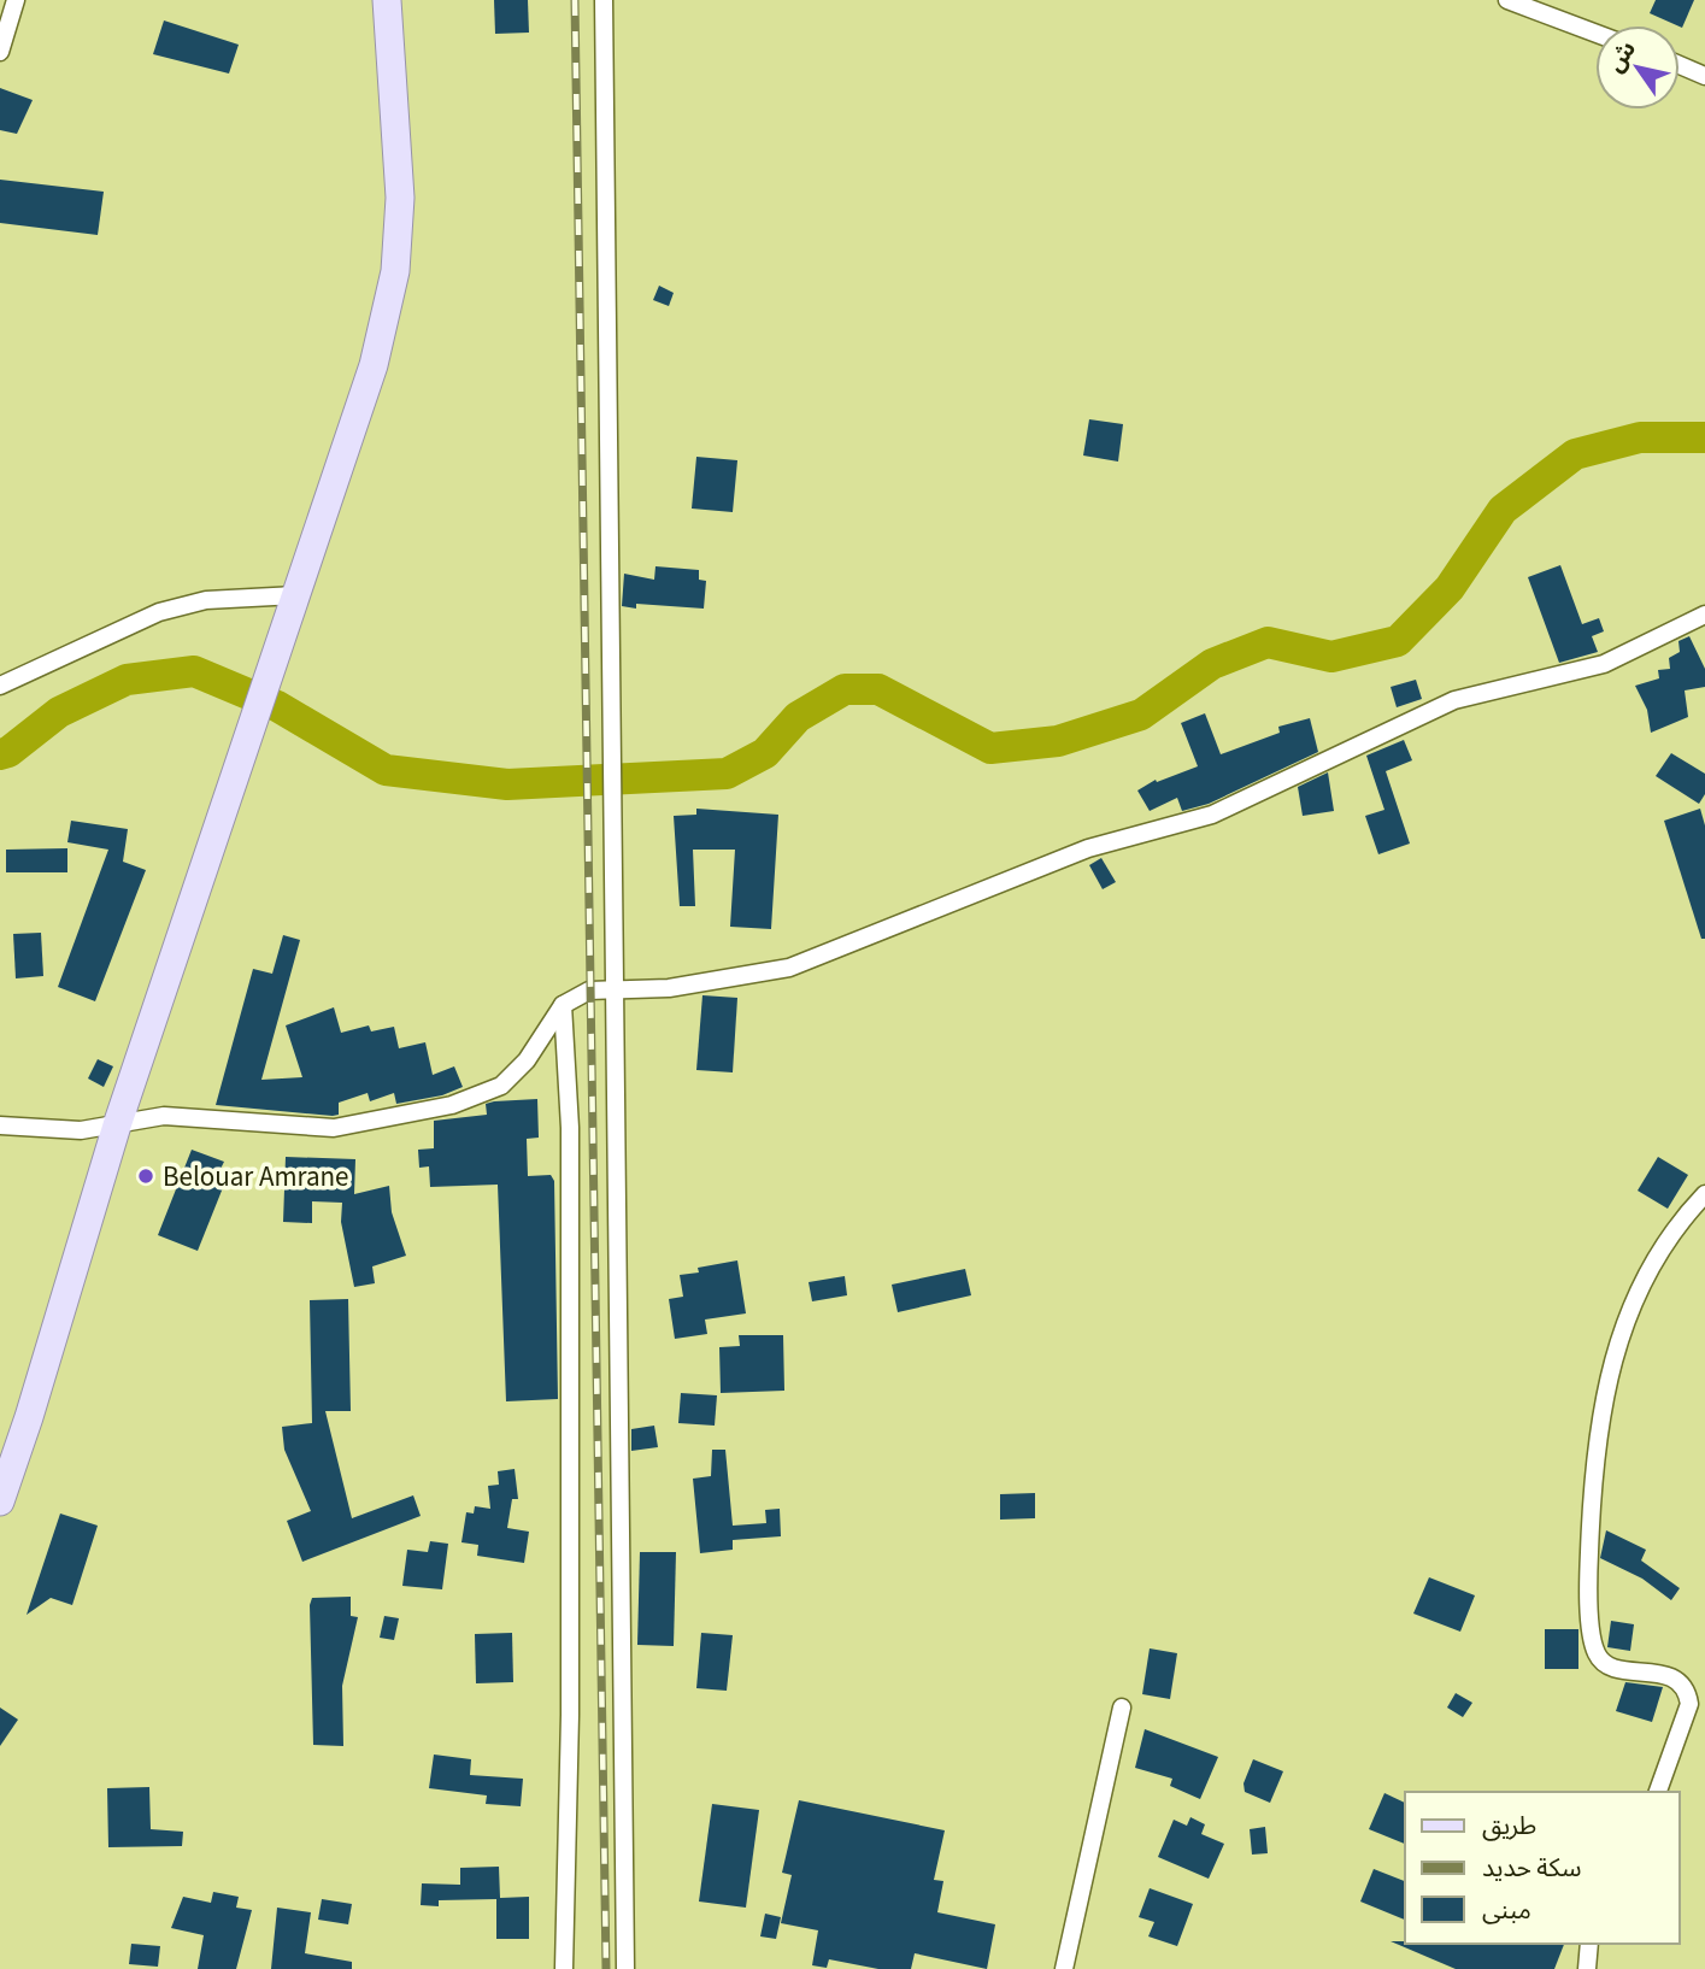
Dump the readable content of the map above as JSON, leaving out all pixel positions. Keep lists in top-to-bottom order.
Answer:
{
  "places": ["Belouar Amrane"],
  "legend": ["طريق", "سكة حديد", "مبنى"],
  "north": "top left"
}
